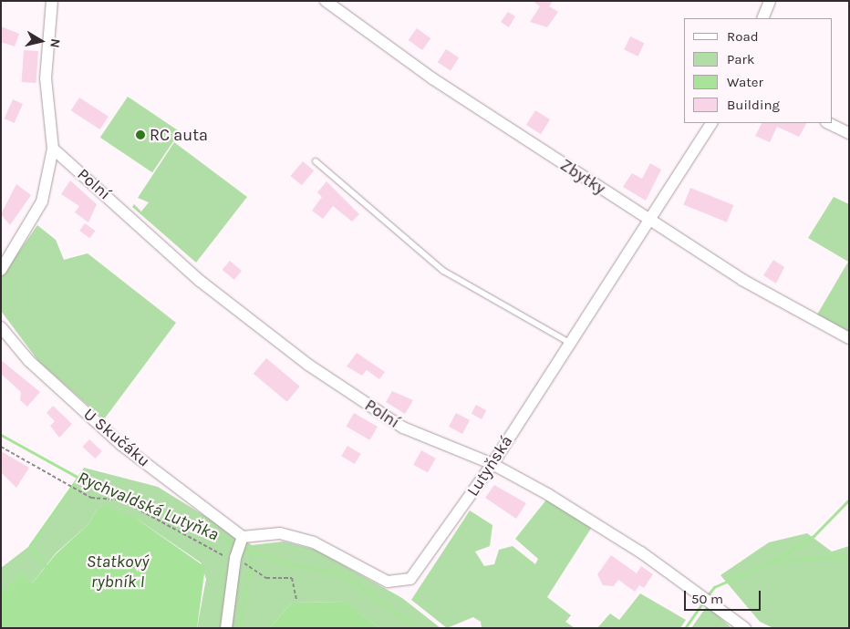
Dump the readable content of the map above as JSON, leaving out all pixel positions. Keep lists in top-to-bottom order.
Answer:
{
  "streets": {
    "street": [
      "Zbytky",
      "Polní",
      "U Skučáku",
      "Lutyňská"
    ]
  },
  "crossings": [
    ["Zbytky", "Lutyňská"],
    ["Polní", "Lutyňská"],
    ["U Skučáku", "Lutyňská"]
  ],
  "water": ["Rychvaldská Lutyňka", "Statkový rybník I"],
  "places": ["RC auta"],
  "legend": [
    "Road",
    "Park",
    "Water",
    "Building"
  ],
  "scale_bar": "50 m",
  "north": "right"
}
